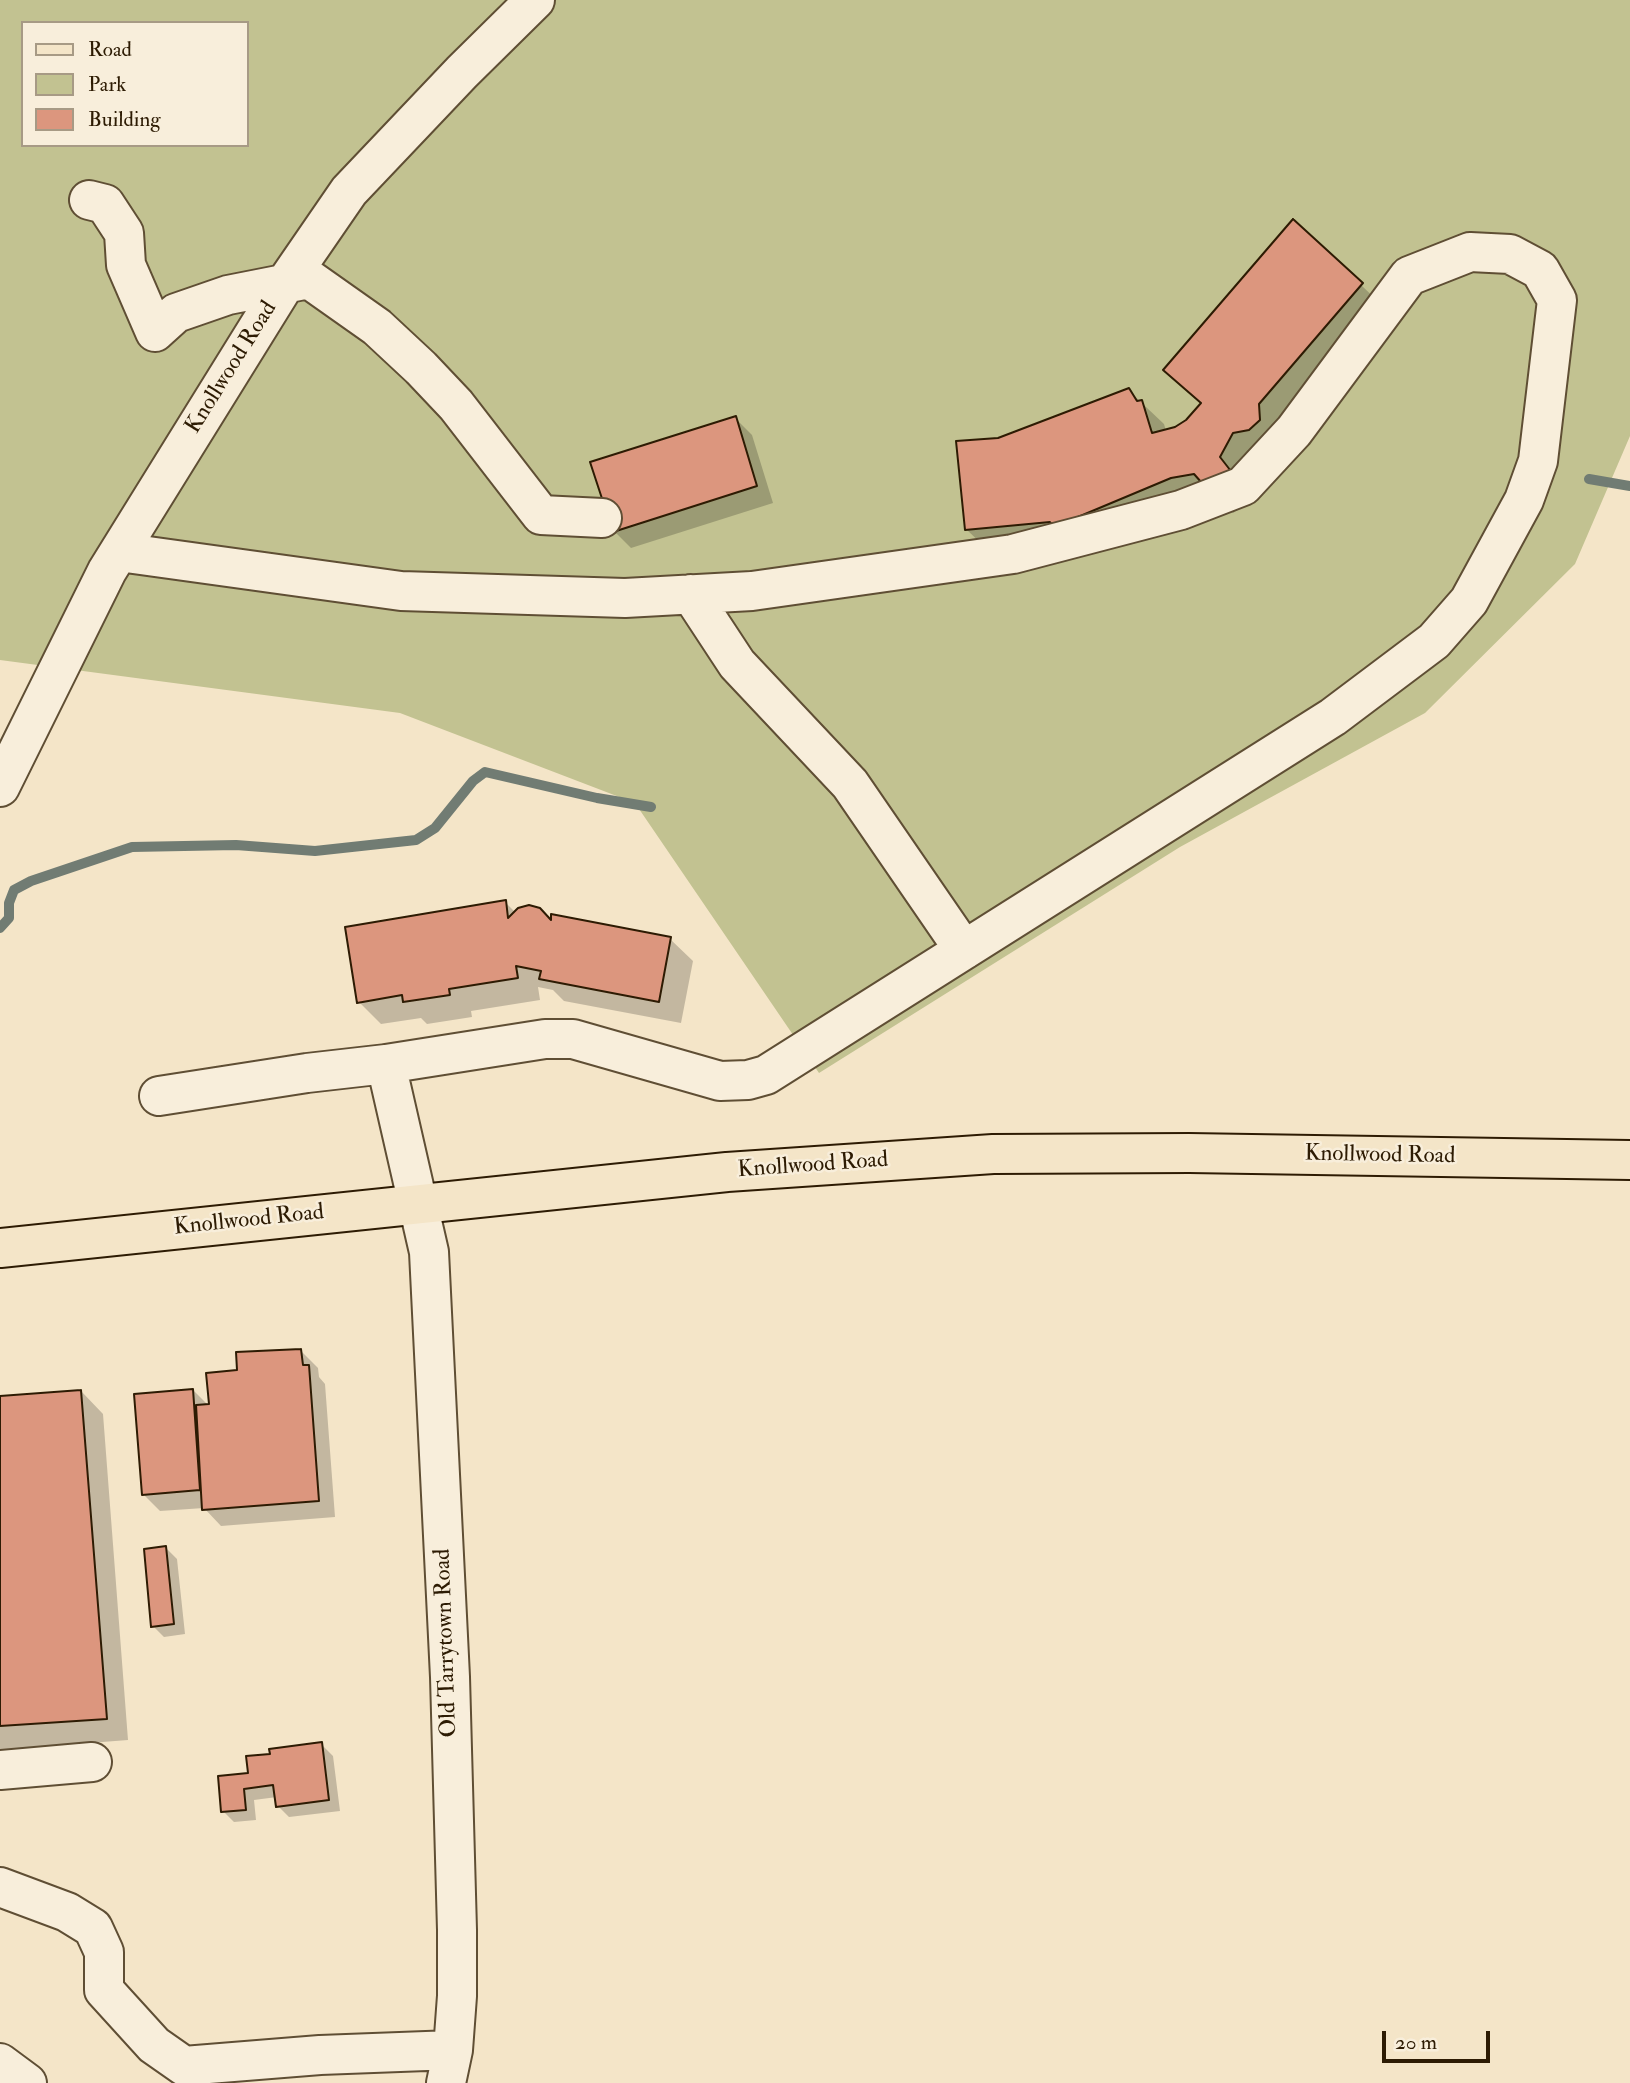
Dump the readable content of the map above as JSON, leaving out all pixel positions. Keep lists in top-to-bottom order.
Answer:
{
  "streets": {
    "main road": ["Knollwood Road"],
    "street": ["Old Tarrytown Road"]
  },
  "crossings": [
    ["Knollwood Road", "Old Tarrytown Road"]
  ],
  "legend": ["Road", "Park", "Building"],
  "scale_bar": "20 m"
}
